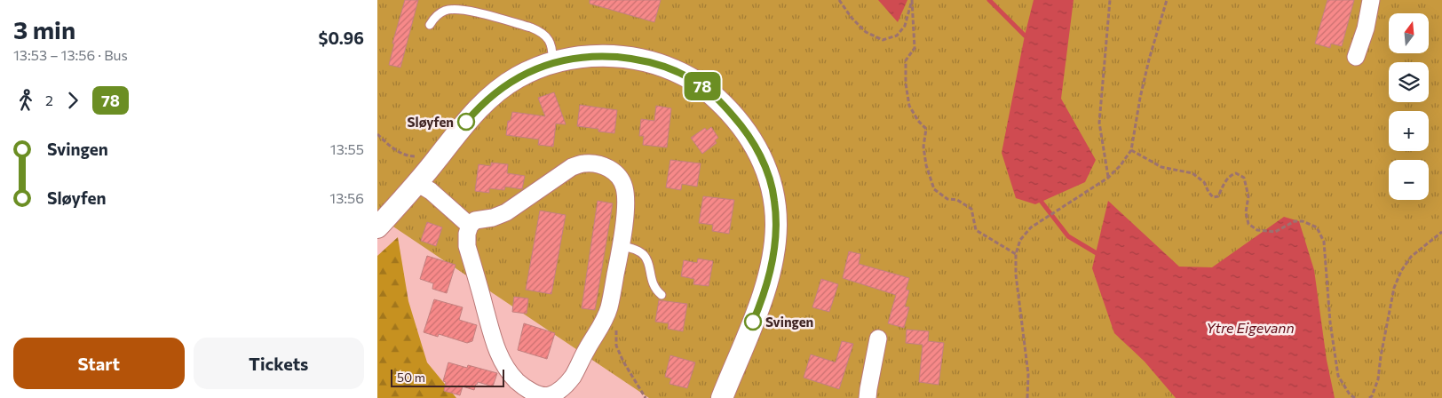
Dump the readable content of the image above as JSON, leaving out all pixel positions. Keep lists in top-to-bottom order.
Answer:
{
  "water": ["Ytre Eigevann"],
  "places": ["Sløyfen", "Svingen"],
  "lines": ["bus line 78"],
  "scale_bar": "50 m",
  "north": "top",
  "page": {
    "heading": ["3 min", "13:53 – 13:56 · Bus", "$0.96"],
    "on_map": "78",
    "map_buttons": ["+", "−"],
    "legs": ["2", "78"],
    "list": [
      {
        "name": "Svingen",
        "value": "13:55"
      },
      {
        "name": "Sløyfen",
        "value": "13:56"
      }
    ],
    "buttons": ["Start", "Tickets"],
    "scale": "50 m"
  }
}
